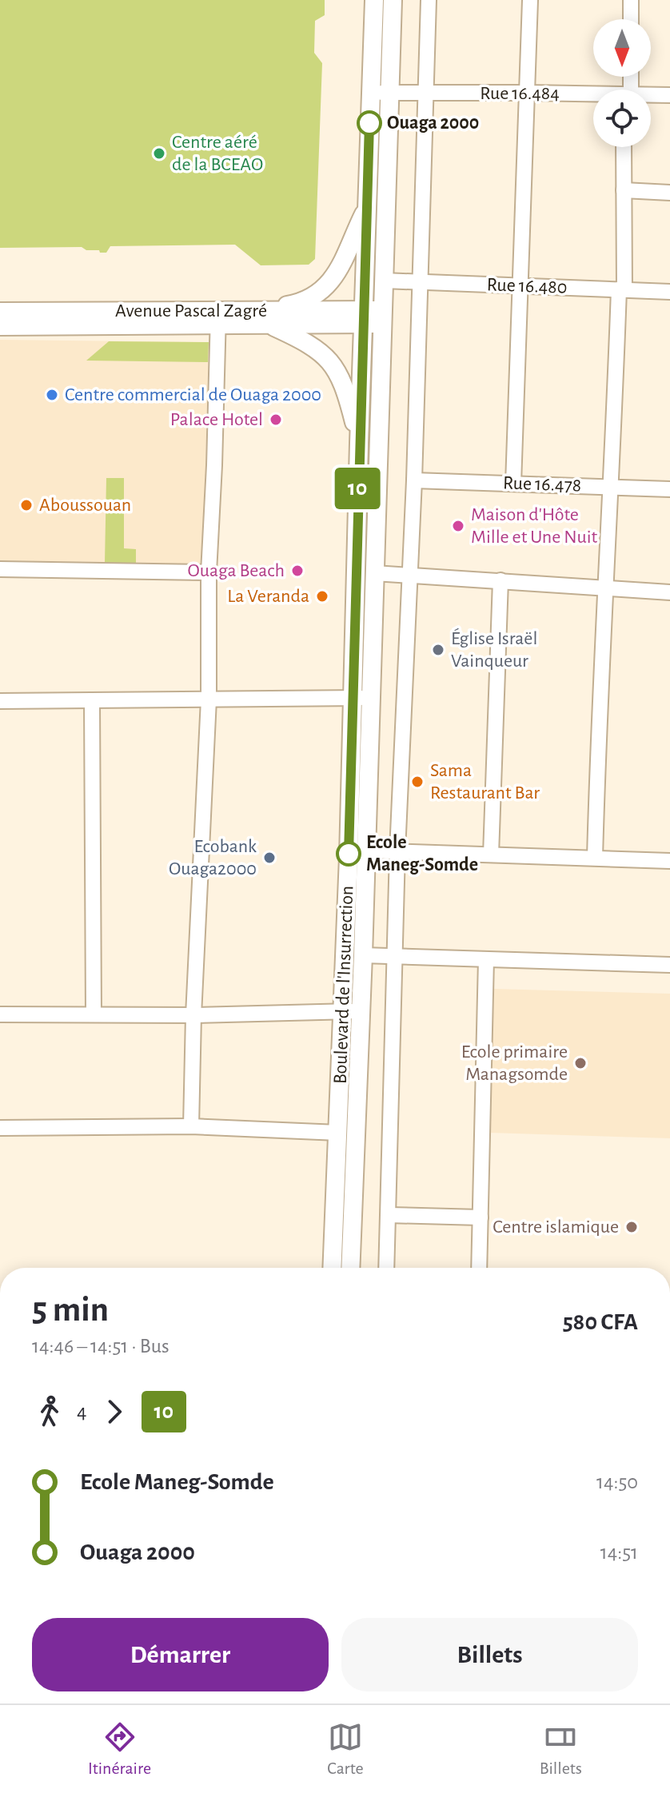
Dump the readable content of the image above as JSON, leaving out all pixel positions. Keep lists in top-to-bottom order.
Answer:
{
  "streets": {
    "main road": ["Avenue Pascal Zagré", "Boulevard de l'Insurrection"],
    "street": ["Rue 16.484", "Rue 16.480", "Rue 16.478"]
  },
  "crossings": [
    ["Rue 16.484", "Boulevard de l'Insurrection"],
    ["Rue 16.480", "Boulevard de l'Insurrection"],
    ["Avenue Pascal Zagré", "Boulevard de l'Insurrection"]
  ],
  "places": [
    "Ouaga 2000",
    "Centre aéré de la BCEAO",
    "Centre commercial de Ouaga 2000",
    "Palace Hotel",
    "Aboussouan",
    "Maison d'Hôte Mille et Une Nuit",
    "Ouaga Beach",
    "La Veranda",
    "Église Israël Vainqueur",
    "Sama Restaurant Bar",
    "Ecole Maneg-Somde",
    "Ecobank Ouaga2000",
    "Ecole primaire Managsomde",
    "Centre islamique"
  ],
  "lines": ["bus line 10"],
  "north": "bottom",
  "page": {
    "on_map": "10",
    "heading": ["5 min", "14:46 – 14:51 · Bus", "580 CFA"],
    "legs": ["4", "10"],
    "list": [
      {
        "name": "Ecole Maneg-Somde",
        "value": "14:50"
      },
      {
        "name": "Ouaga 2000",
        "value": "14:51"
      }
    ],
    "buttons": ["Démarrer", "Billets"],
    "tabs": ["Itinéraire", "Carte", "Billets"]
  }
}
